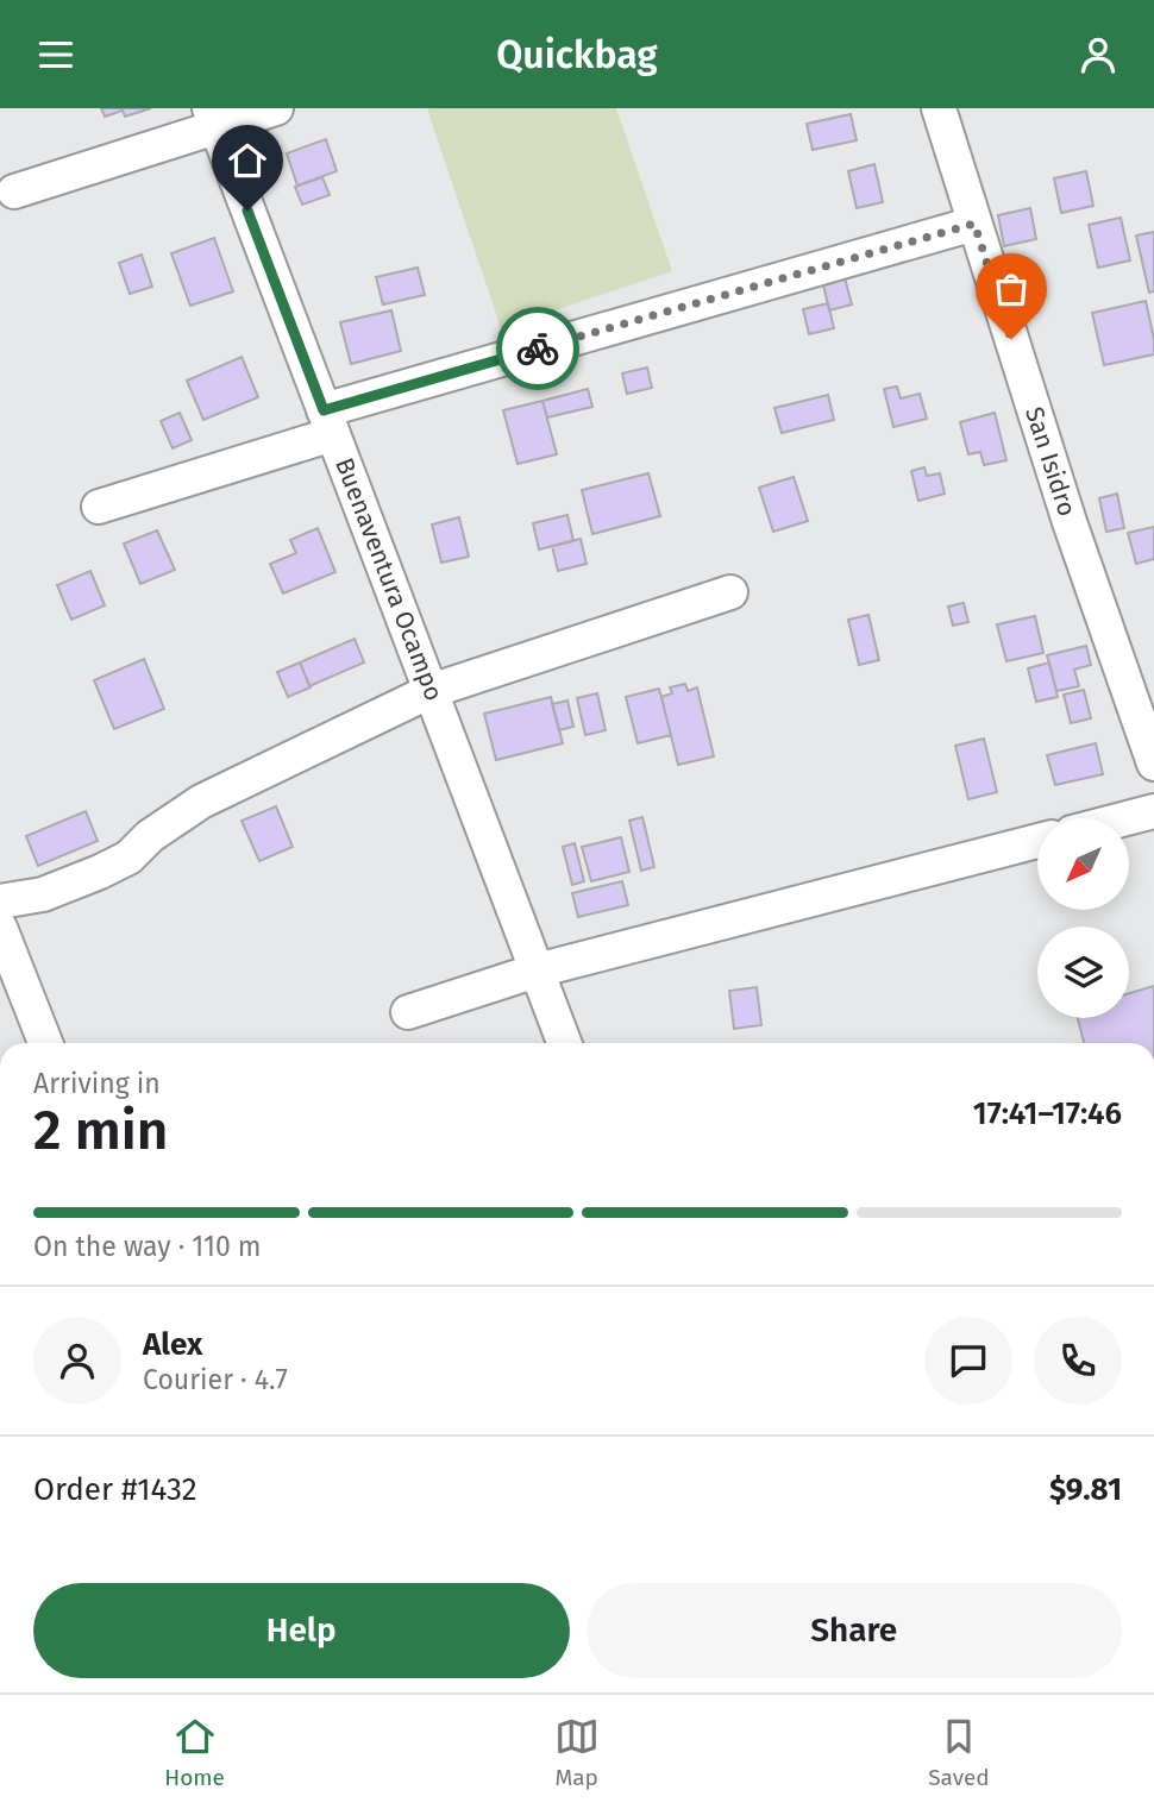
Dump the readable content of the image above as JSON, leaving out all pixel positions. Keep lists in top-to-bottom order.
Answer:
{
  "streets": {
    "street": ["San Isidro", "Buenaventura Ocampo"]
  },
  "north": "bottom left",
  "page": {
    "header": "Quickbag",
    "heading": ["2 min", "Arriving in", "17:41–17:46"],
    "panel": [
      "Alex",
      "Courier · 4.7",
      "Order #1432",
      "$9.81"
    ],
    "bar": "On the way · 110 m",
    "buttons": ["Help", "Share"],
    "tabs": ["Home", "Map", "Saved"]
  }
}
